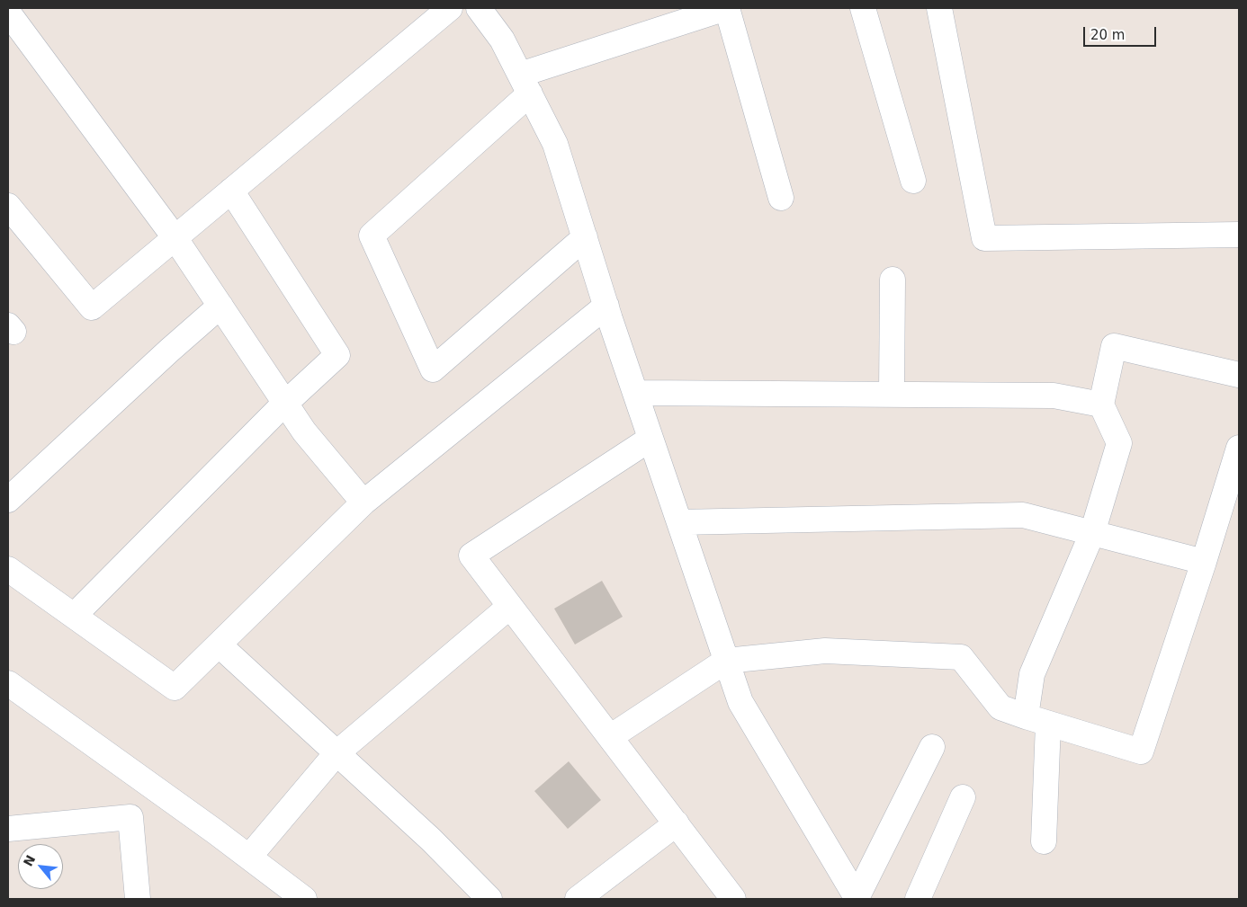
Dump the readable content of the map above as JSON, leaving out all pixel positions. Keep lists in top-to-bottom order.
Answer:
{
  "scale_bar": "20 m",
  "north": "top left"
}
